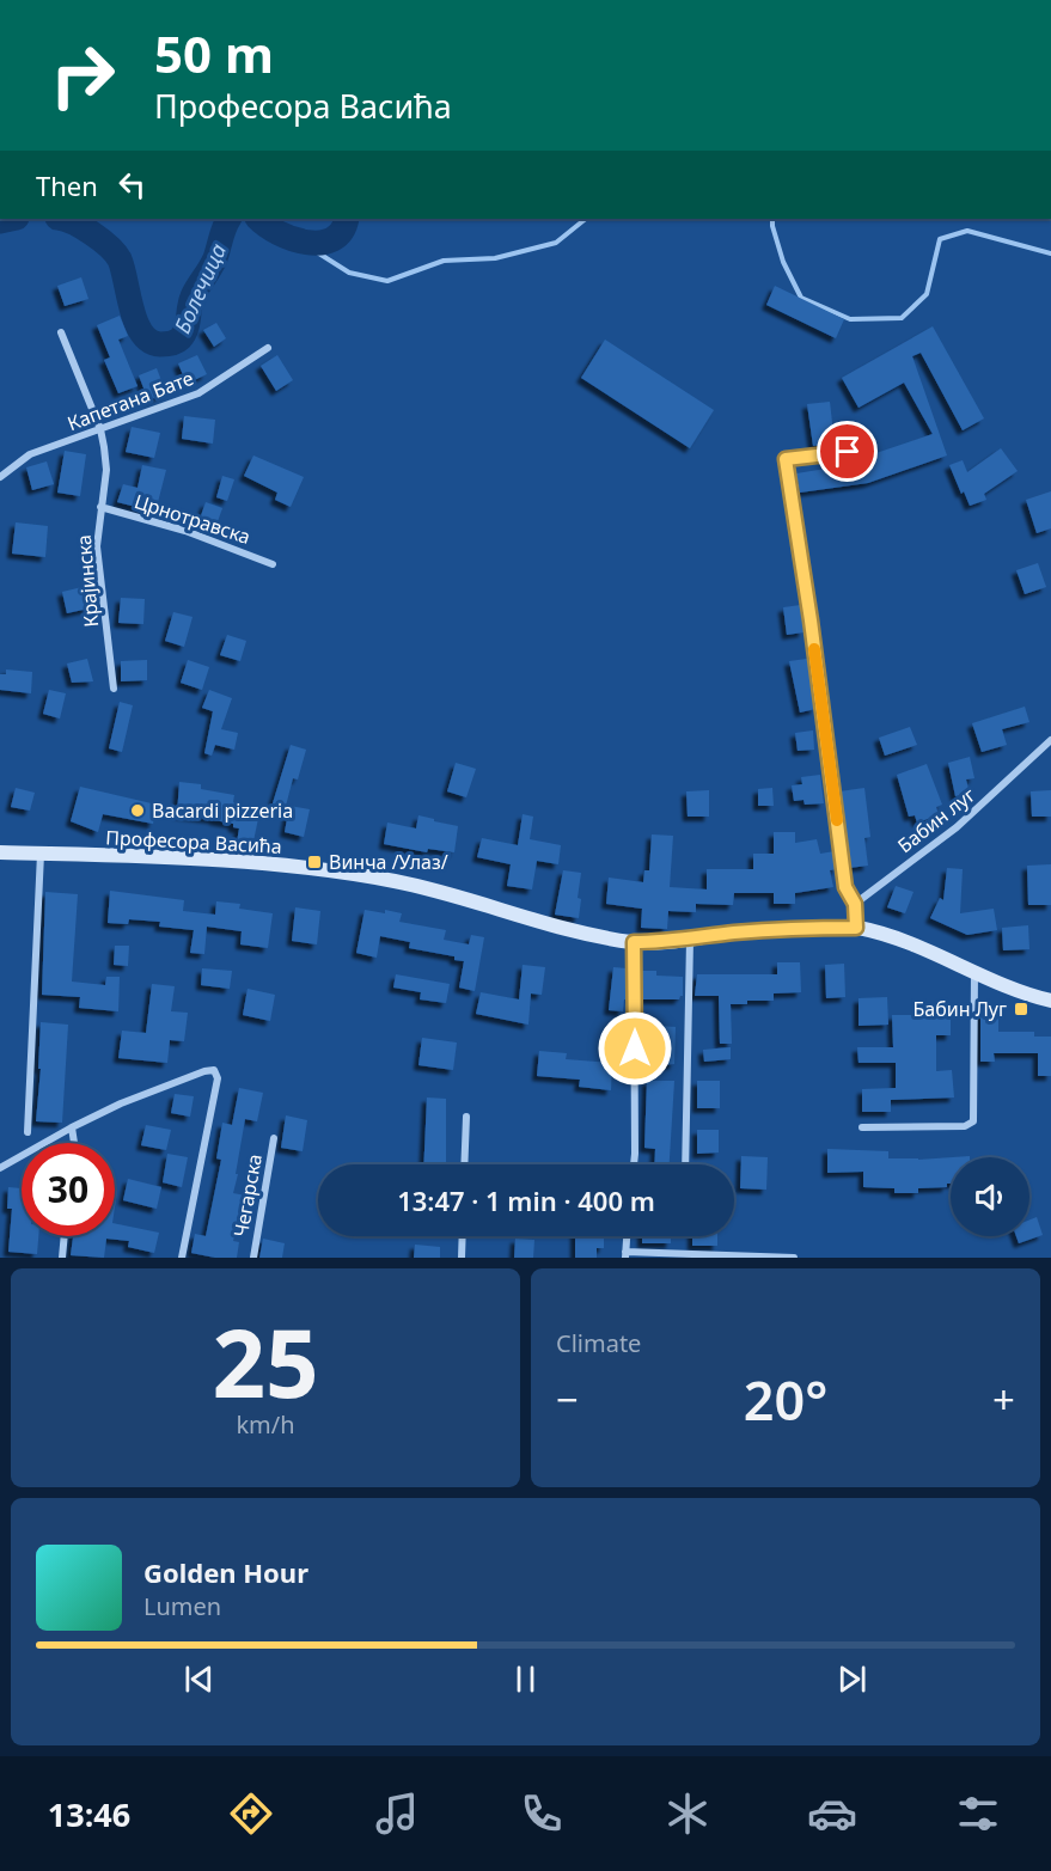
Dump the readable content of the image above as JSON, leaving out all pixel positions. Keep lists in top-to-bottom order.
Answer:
{
  "streets": {
    "street": [
      "Капетана Бате",
      "Црнотравска",
      "Крајинска",
      "Бабин луг",
      "Професора Васића",
      "Чегарска"
    ]
  },
  "crossings": [
    ["Капетана Бате", "Крајинска"],
    ["Црнотравска", "Крајинска"]
  ],
  "water": ["Болечица"],
  "places": {
    "other": ["Bacardi pizzeria"],
    "transit": ["Винча /Улаз/", "Бабин Луг"]
  },
  "page": {
    "turn": ["50 m", "Професора Васића"],
    "then": "Then",
    "limit": "30",
    "trip": "13:47 · 1 min · 400 m",
    "tile": [
      ["25", "km/h"],
      "Climate"
    ],
    "heat": ["−", "20°", "+"],
    "song": ["Golden Hour", "Lumen"],
    "tabs": "13:46"
  }
}
